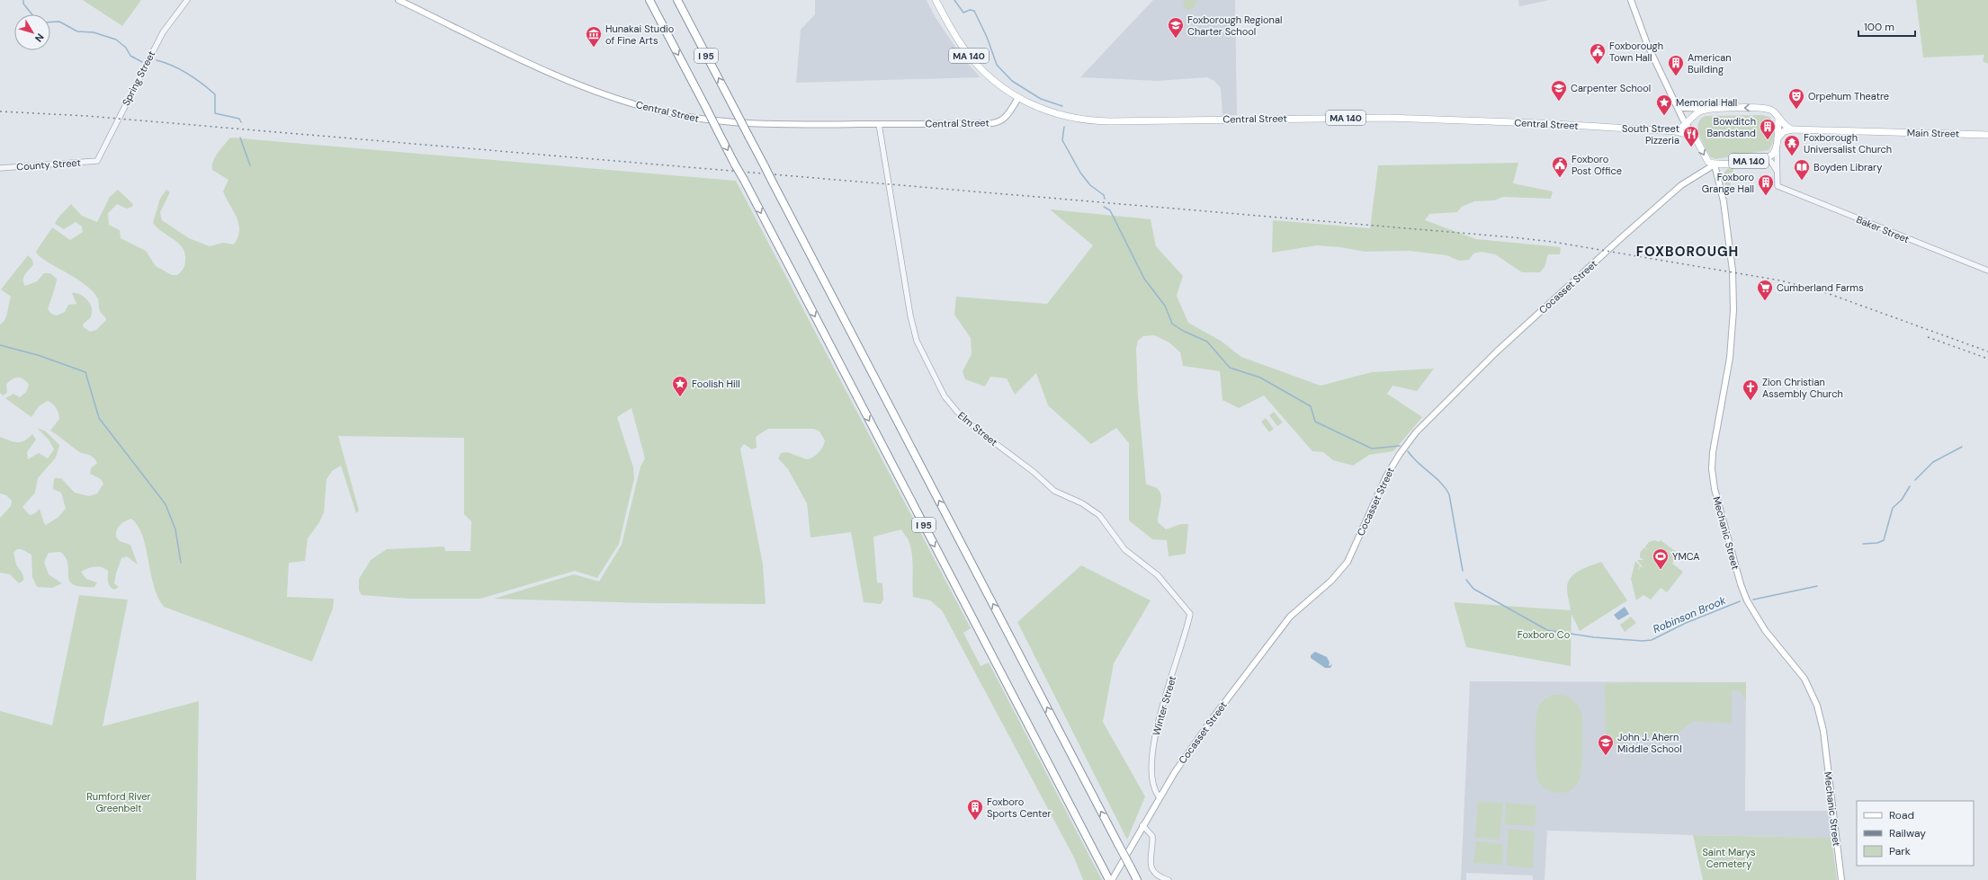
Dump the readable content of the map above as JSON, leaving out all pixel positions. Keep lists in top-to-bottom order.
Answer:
{
  "streets": {
    "highway": ["I 95"],
    "main road": [
      "MA 140",
      "Central Street",
      "Main Street",
      "Cocasset Street",
      "Mechanic Street"
    ],
    "street": [
      "Spring Street",
      "County Street",
      "Baker Street",
      "Elm Street",
      "Winter Street"
    ]
  },
  "crossings": [
    ["MA 140", "Central Street"],
    ["MA 140", "Main Street"],
    ["MA 140", "Cocasset Street"],
    ["MA 140", "Mechanic Street"],
    ["Spring Street", "County Street"],
    ["Central Street", "Elm Street"],
    ["Cocasset Street", "Mechanic Street"],
    ["Cocasset Street", "Winter Street"],
    ["Elm Street", "Winter Street"]
  ],
  "districts": ["FOXBOROUGH"],
  "water": ["Robinson Brook"],
  "parks": ["Foxboro Co", "Rumford River Greenbelt", "Saint Marys Cemetery"],
  "places": {
    "school or university": ["Foxborough Regional Charter School", "Carpenter School", "John J. Ahern Middle School"],
    "museum": ["Hunakai Studio of Fine Arts"],
    "public building": ["Foxborough Town Hall", "Foxboro Post Office"],
    "building": [
      "American Building",
      "Bowditch Bandstand",
      "Foxboro Grange Hall",
      "Foxboro Sports Center"
    ],
    "theatre": ["Orpehum Theatre"],
    "place": ["Memorial Hall", "Foolish Hill"],
    "restaurant": ["South Street Pizzeria"],
    "temple": ["Foxborough Universalist Church"],
    "library": ["Boyden Library"],
    "supermarket": ["Cumberland Farms"],
    "church": ["Zion Christian Assembly Church"],
    "sports": ["YMCA"]
  },
  "legend": ["Road", "Railway", "Park"],
  "scale_bar": "100 m",
  "north": "bottom right"
}
